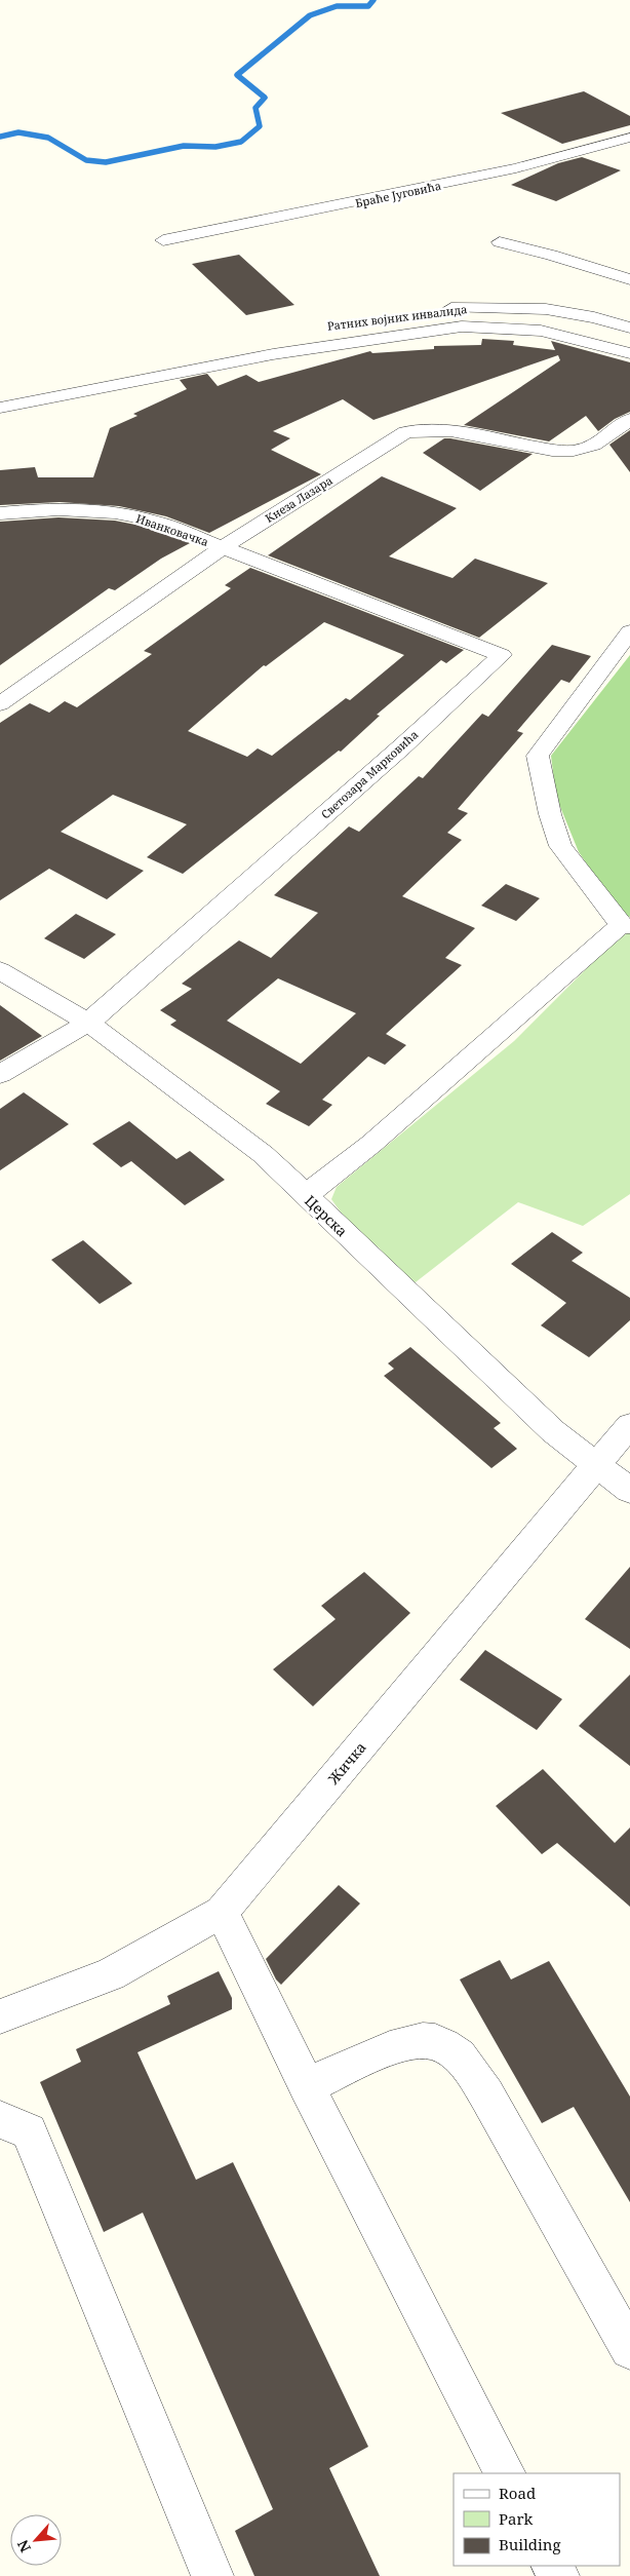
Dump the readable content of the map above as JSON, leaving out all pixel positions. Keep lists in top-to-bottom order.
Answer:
{
  "streets": {
    "street": [
      "Браће Југовића",
      "Ратних војних инвалида",
      "Кнеза Лазара",
      "Иванковачка",
      "Светозара Марковића",
      "Церска",
      "Жичка"
    ]
  },
  "crossings": [
    ["Кнеза Лазара", "Иванковачка"],
    ["Кнеза Лазара", "Светозара Марковића"],
    ["Иванковачка", "Светозара Марковића"],
    ["Светозара Марковића", "Церска"],
    ["Церска", "Жичка"]
  ],
  "legend": ["Road", "Park", "Building"],
  "north": "bottom left"
}
